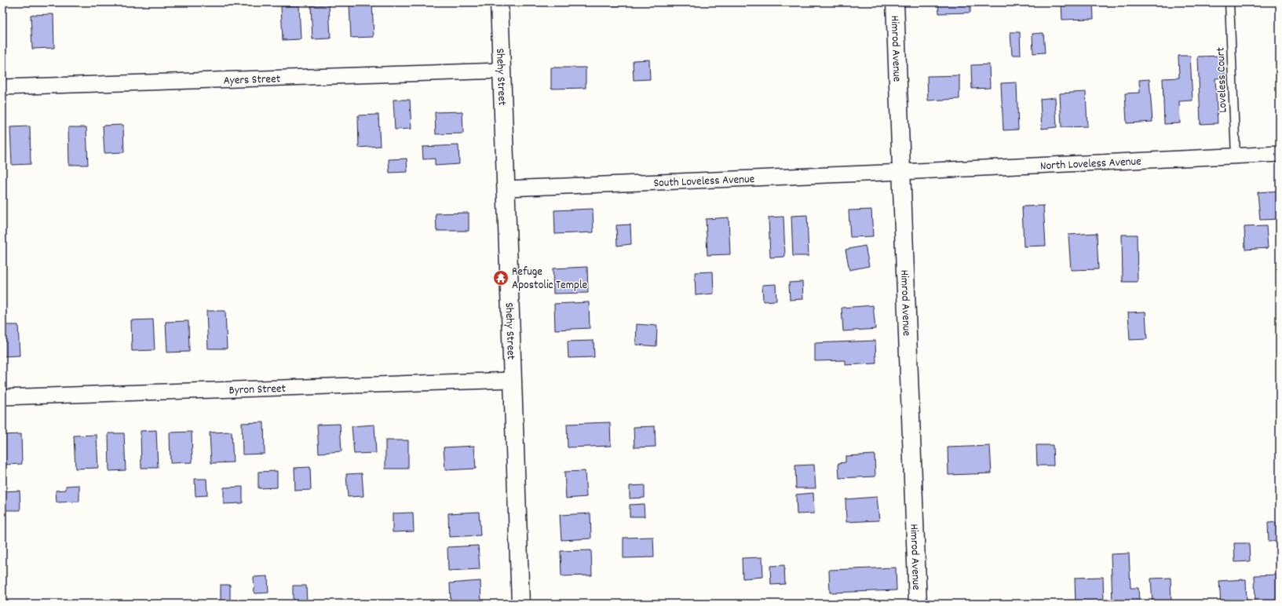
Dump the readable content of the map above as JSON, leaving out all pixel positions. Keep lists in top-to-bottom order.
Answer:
{
  "streets": {
    "street": [
      "Himrod Avenue",
      "Shehy Street",
      "Ayers Street",
      "North Loveless Avenue",
      "South Loveless Avenue",
      "Byron Street"
    ],
    "lane": ["Loveless Court"]
  },
  "crossings": [
    ["Himrod Avenue", "North Loveless Avenue"],
    ["Himrod Avenue", "South Loveless Avenue"],
    ["Shehy Street", "Ayers Street"],
    ["Shehy Street", "South Loveless Avenue"],
    ["Shehy Street", "Byron Street"],
    ["Loveless Court", "North Loveless Avenue"],
    ["North Loveless Avenue", "South Loveless Avenue"]
  ],
  "places": {
    "temple": ["Refuge Apostolic Temple"]
  }
}
